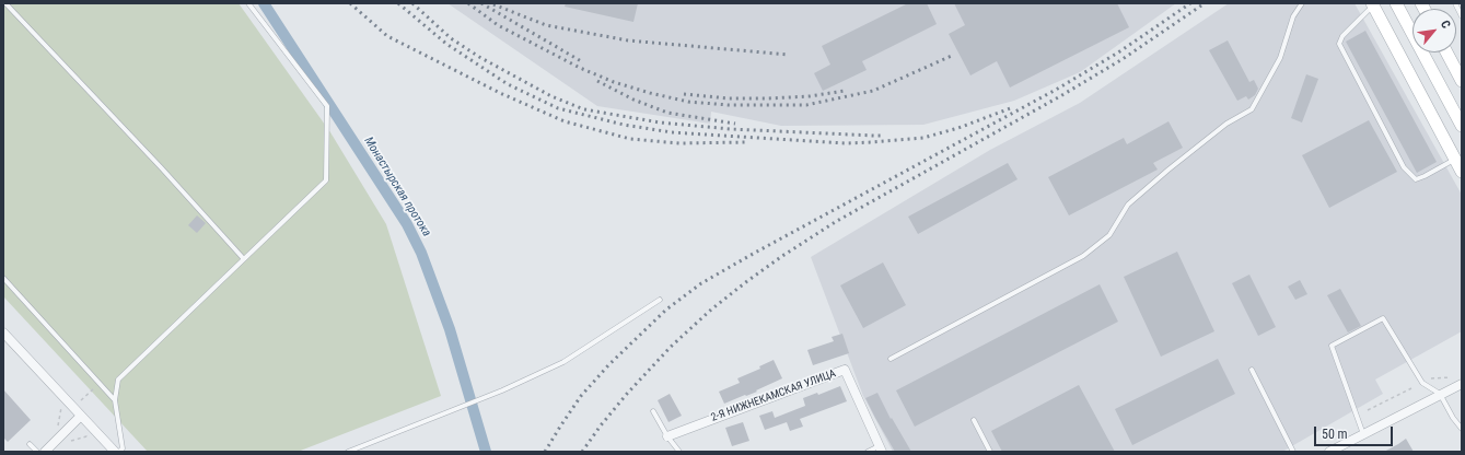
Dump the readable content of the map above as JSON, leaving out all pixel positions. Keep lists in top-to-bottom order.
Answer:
{
  "streets": {
    "street": ["2-Я НИЖНЕКАМСКАЯ УЛИЦА"]
  },
  "water": ["Монастырская протока"],
  "scale_bar": "50 m",
  "north": "top right"
}
